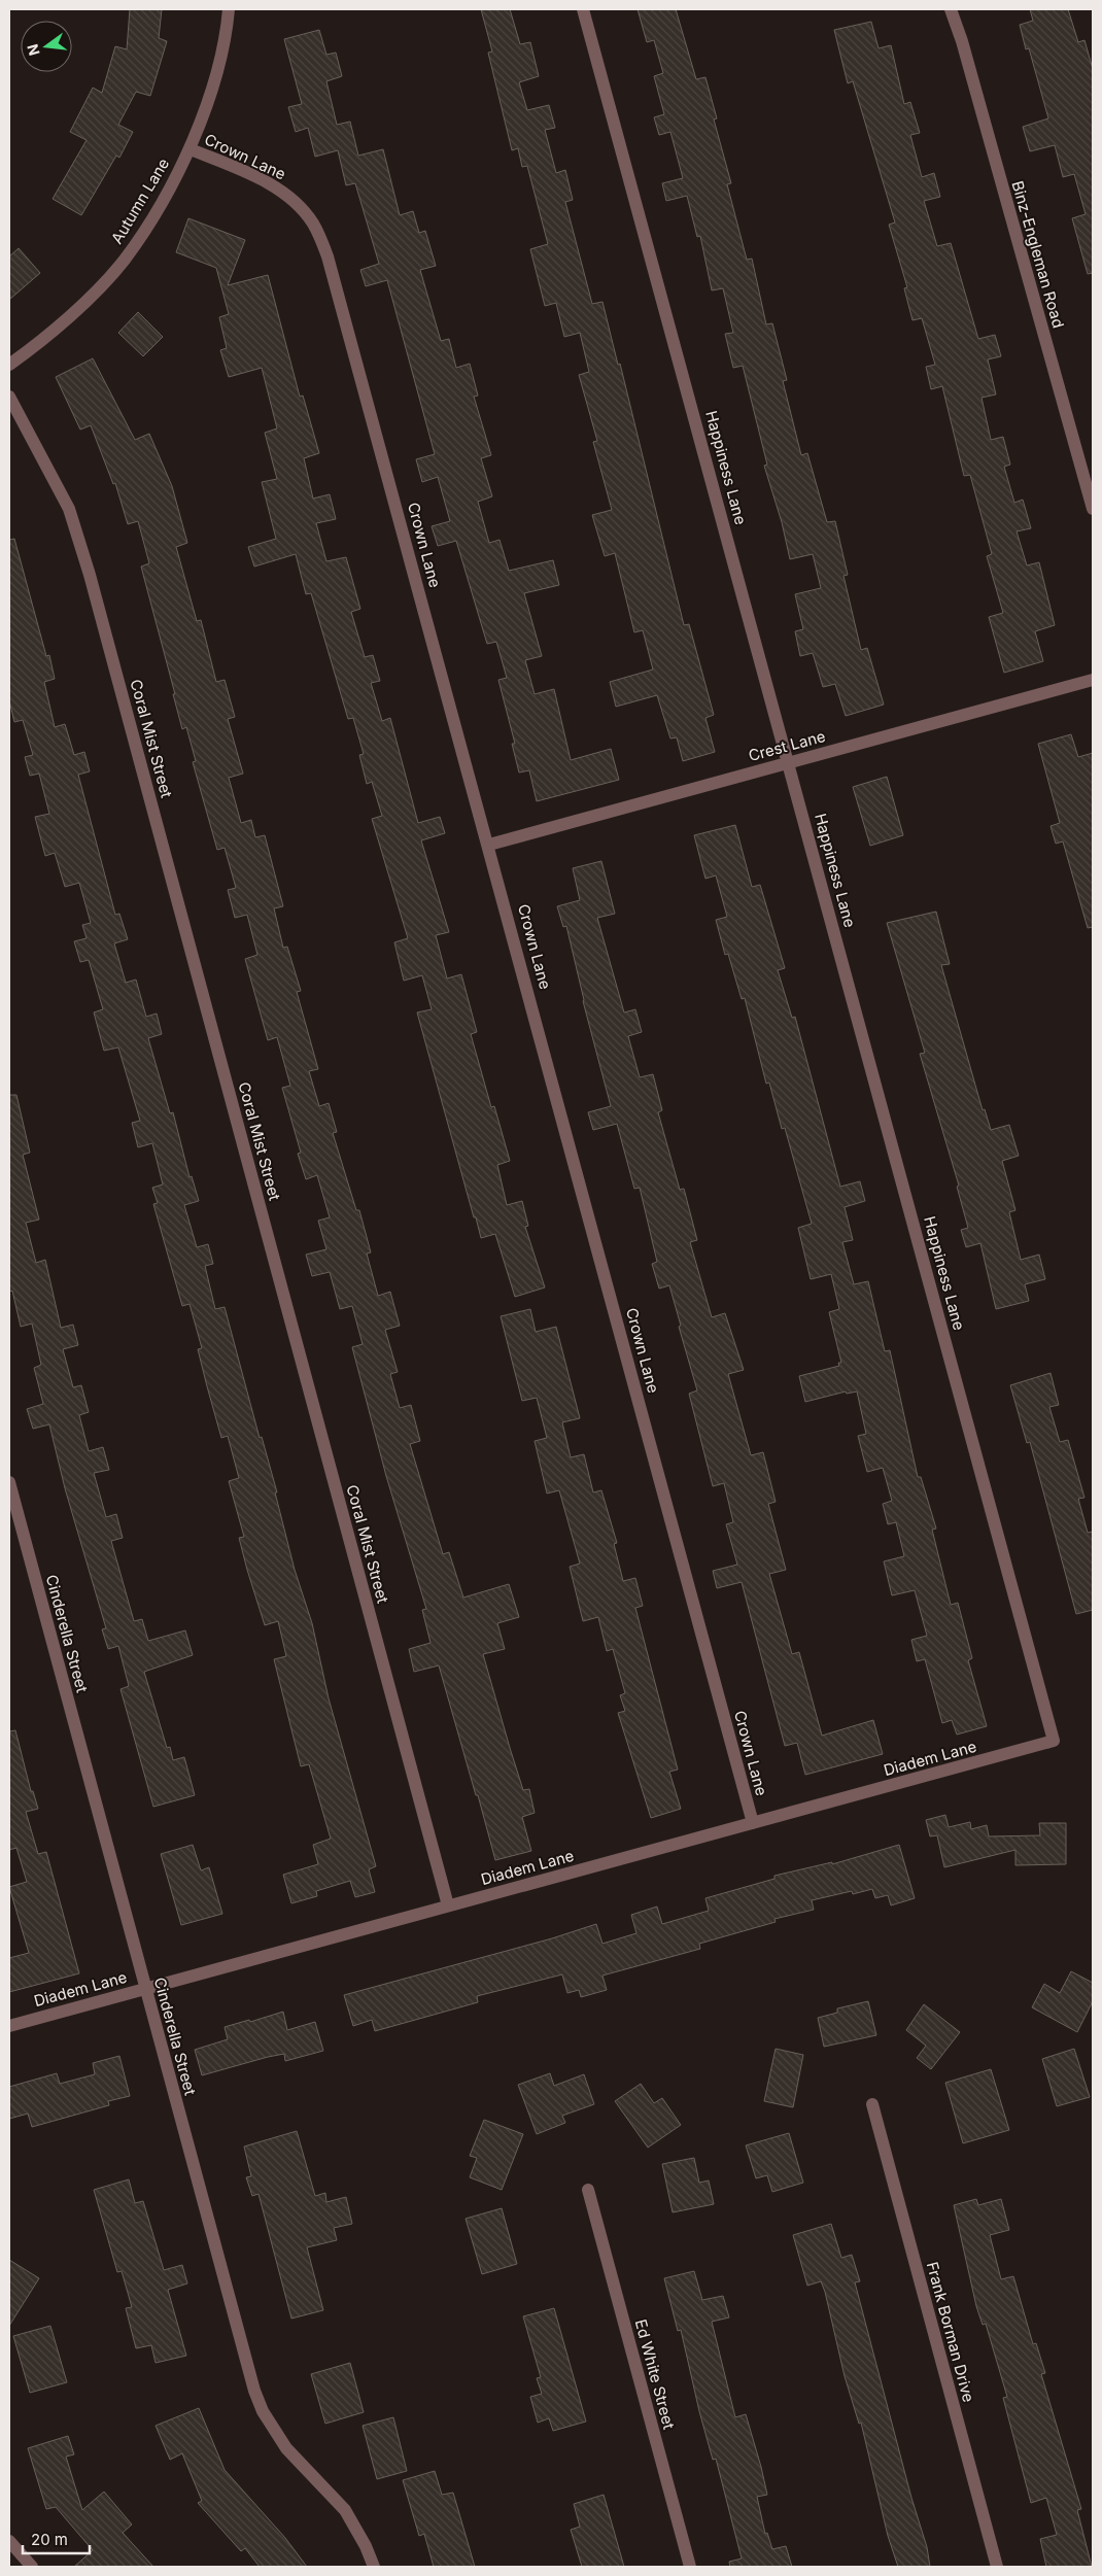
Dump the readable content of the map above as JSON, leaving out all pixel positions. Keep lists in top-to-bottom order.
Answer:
{
  "streets": {
    "street": [
      "Crown Lane",
      "Autumn Lane",
      "Binz-Engleman Road",
      "Happiness Lane",
      "Coral Mist Street",
      "Crest Lane",
      "Cinderella Street",
      "Diadem Lane",
      "Frank Borman Drive",
      "Ed White Street"
    ]
  },
  "crossings": [
    ["Crown Lane", "Autumn Lane"],
    ["Crown Lane", "Crest Lane"],
    ["Crown Lane", "Diadem Lane"],
    ["Happiness Lane", "Crest Lane"],
    ["Happiness Lane", "Diadem Lane"],
    ["Coral Mist Street", "Diadem Lane"],
    ["Cinderella Street", "Diadem Lane"]
  ],
  "scale_bar": "20 m",
  "north": "left"
}
